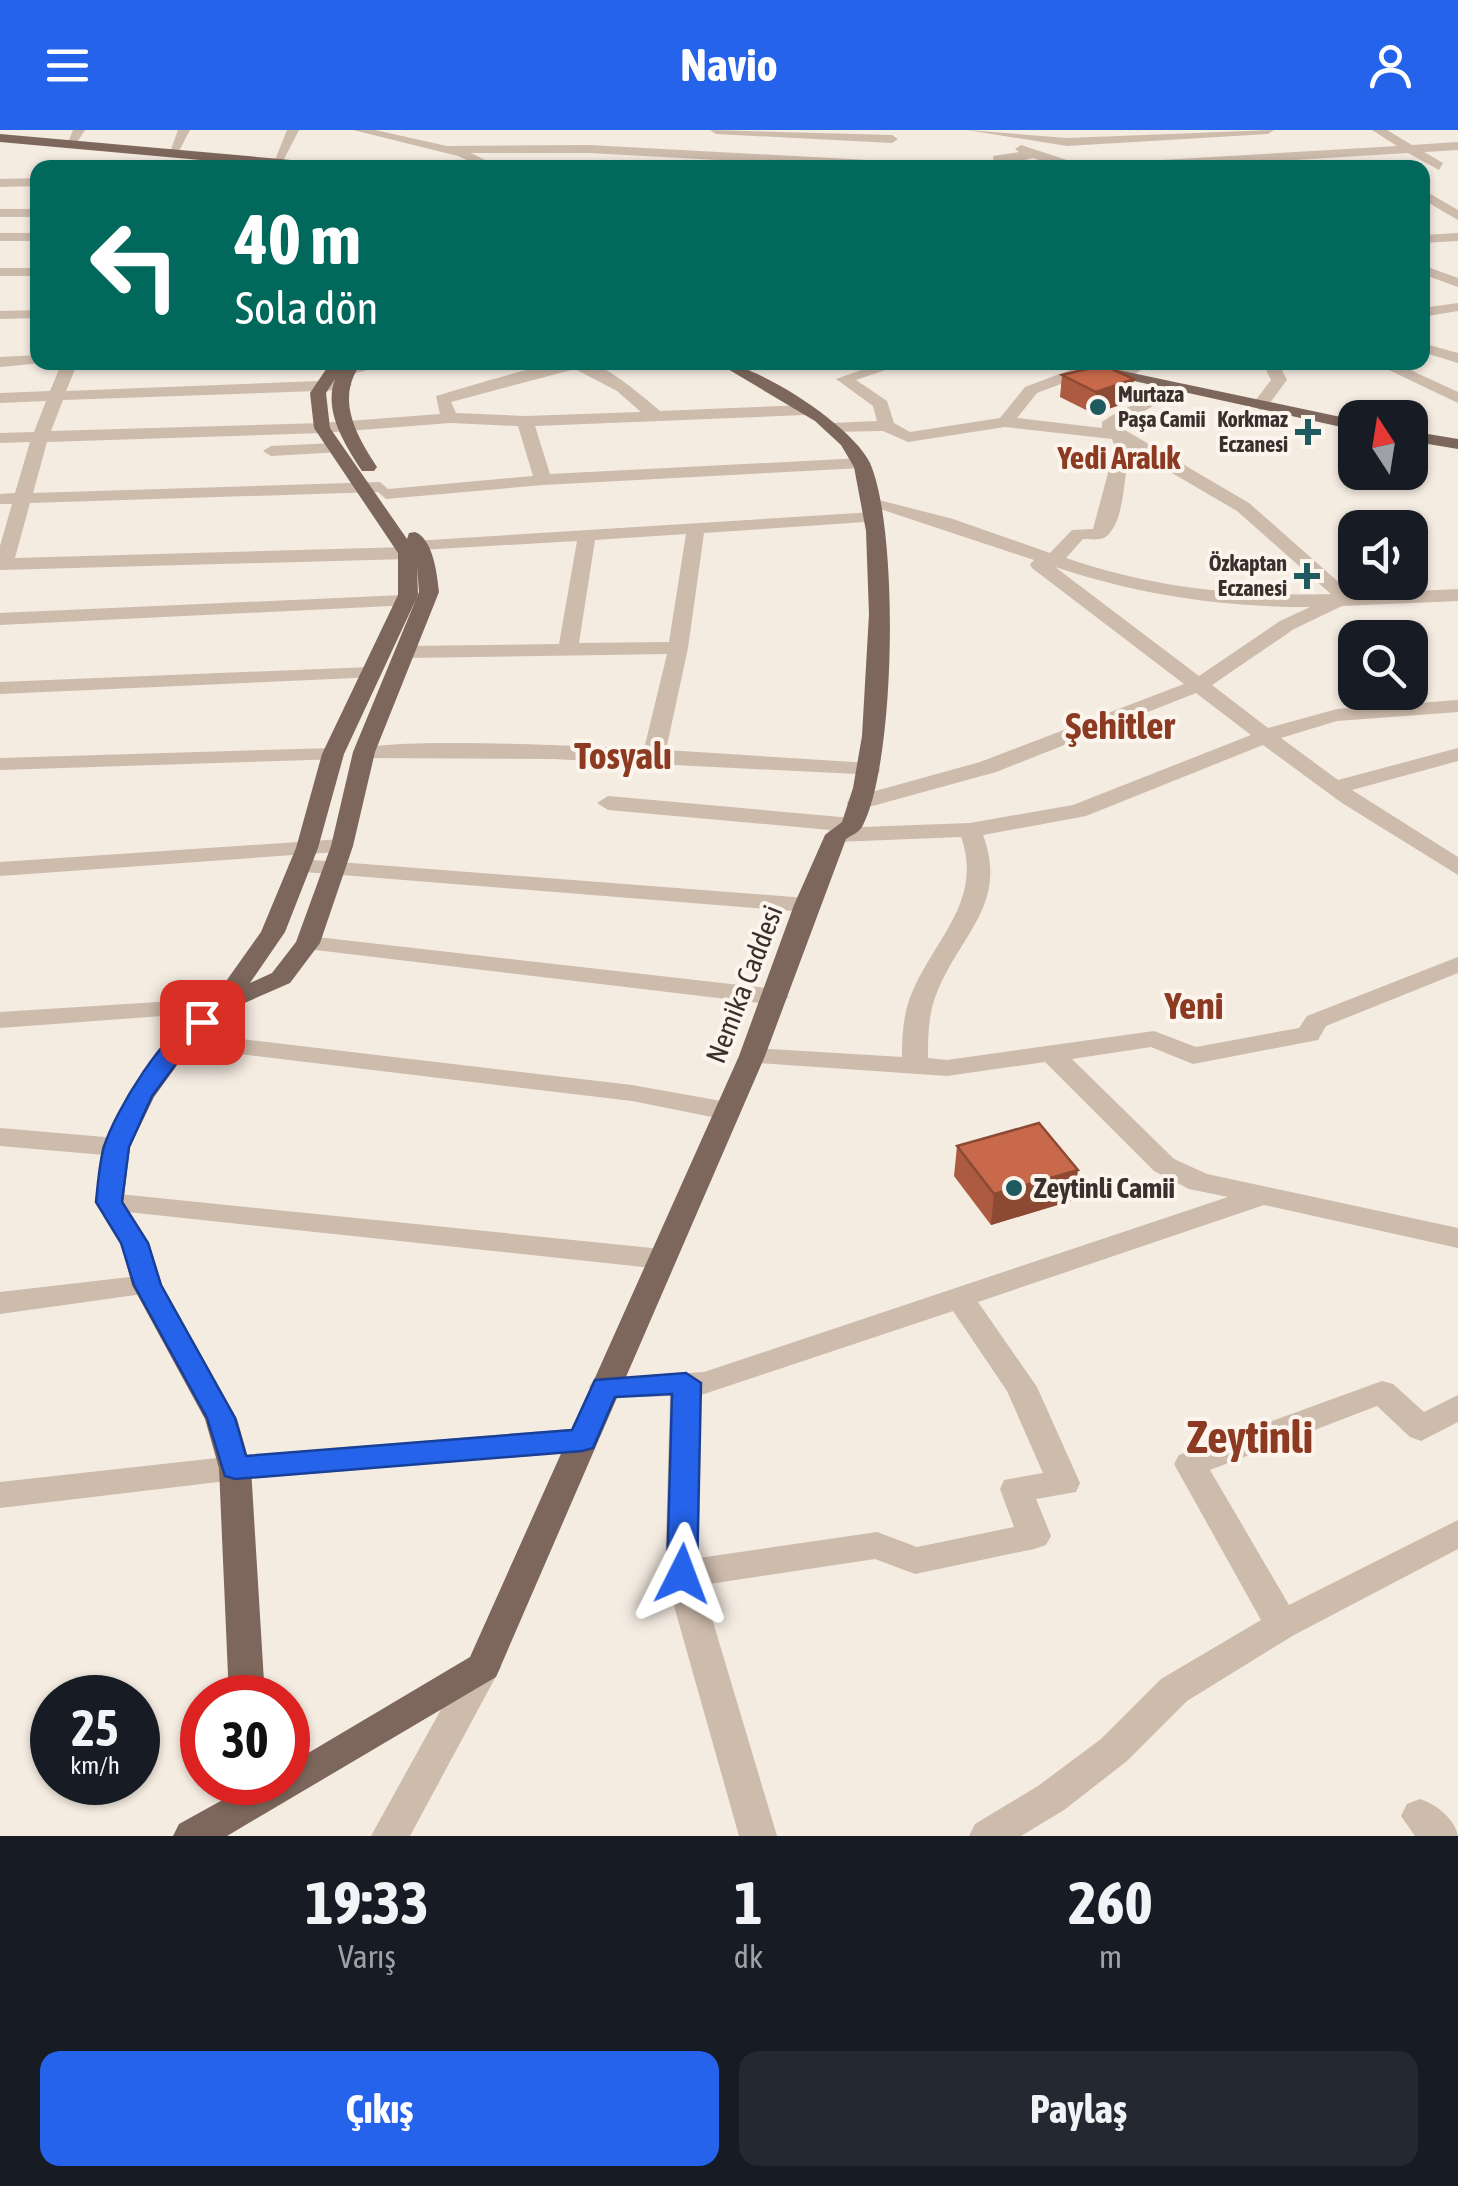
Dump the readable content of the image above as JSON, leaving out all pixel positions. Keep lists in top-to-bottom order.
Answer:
{
  "streets": {
    "main road": ["Nemika Caddesi"]
  },
  "districts": [
    "Yedi Aralık",
    "Şehitler",
    "Tosyalı",
    "Yeni",
    "Zeytinli"
  ],
  "places": {
    "other": ["Murtaza Paşa Camii", "Zeytinli Camii"],
    "health": ["Korkmaz Eczanesi", "Özkaptan Eczanesi"]
  },
  "north": "top",
  "page": {
    "header": "Navio",
    "turn": ["40 m", "Sola dön"],
    "speed": "25 km/h",
    "limit": "30",
    "eta": [
      "19:33",
      "Varış",
      "1",
      "dk",
      "260",
      "m"
    ],
    "buttons": ["Çıkış", "Paylaş"]
  }
}
